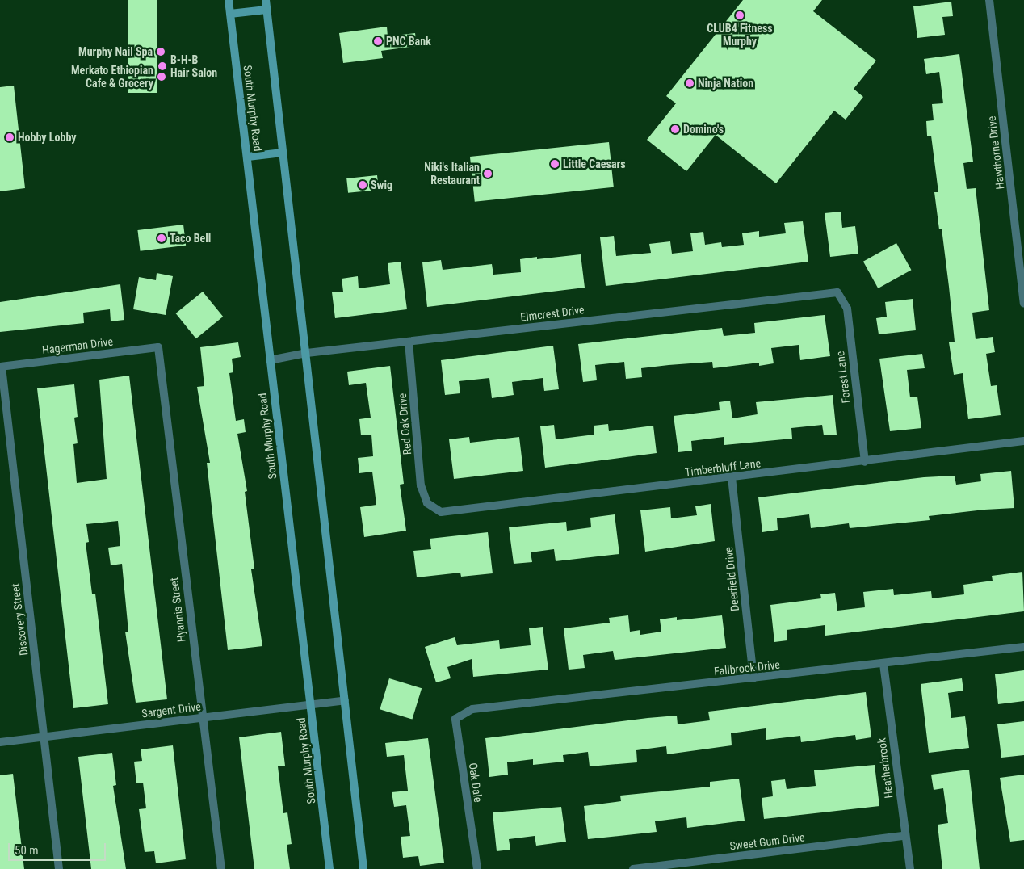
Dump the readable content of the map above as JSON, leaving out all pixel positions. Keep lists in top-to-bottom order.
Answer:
{
  "streets": {
    "main road": ["South Murphy Road"],
    "street": [
      "Hawthorne Drive",
      "Elmcrest Drive",
      "Hagerman Drive",
      "Forest Lane",
      "Red Oak Drive",
      "Timberbluff Lane",
      "Deerfield Drive",
      "Hyannis Street",
      "Discovery Street",
      "Fallbrook Drive",
      "Sargent Drive",
      "Heatherbrook",
      "Oak Dale",
      "Sweet Gum Drive"
    ]
  },
  "crossings": [
    ["South Murphy Road", "Elmcrest Drive"],
    ["South Murphy Road", "Sargent Drive"],
    ["Elmcrest Drive", "Forest Lane"],
    ["Elmcrest Drive", "Red Oak Drive"],
    ["Hagerman Drive", "Hyannis Street"],
    ["Hagerman Drive", "Discovery Street"],
    ["Forest Lane", "Timberbluff Lane"],
    ["Red Oak Drive", "Timberbluff Lane"],
    ["Timberbluff Lane", "Deerfield Drive"],
    ["Deerfield Drive", "Fallbrook Drive"],
    ["Hyannis Street", "Sargent Drive"],
    ["Discovery Street", "Sargent Drive"],
    ["Fallbrook Drive", "Heatherbrook"],
    ["Fallbrook Drive", "Oak Dale"],
    ["Heatherbrook", "Sweet Gum Drive"]
  ],
  "places": [
    "CLUB4 Fitness Murphy",
    "PNC Bank",
    "Murphy Nail Spa",
    "B-H-B Hair Salon",
    "Merkato Ethiopian Cafe & Grocery",
    "Ninja Nation",
    "Domino's",
    "Hobby Lobby",
    "Little Caesars",
    "Niki's Italian Restaurant",
    "Swig",
    "Taco Bell"
  ],
  "scale_bar": "50 m"
}
